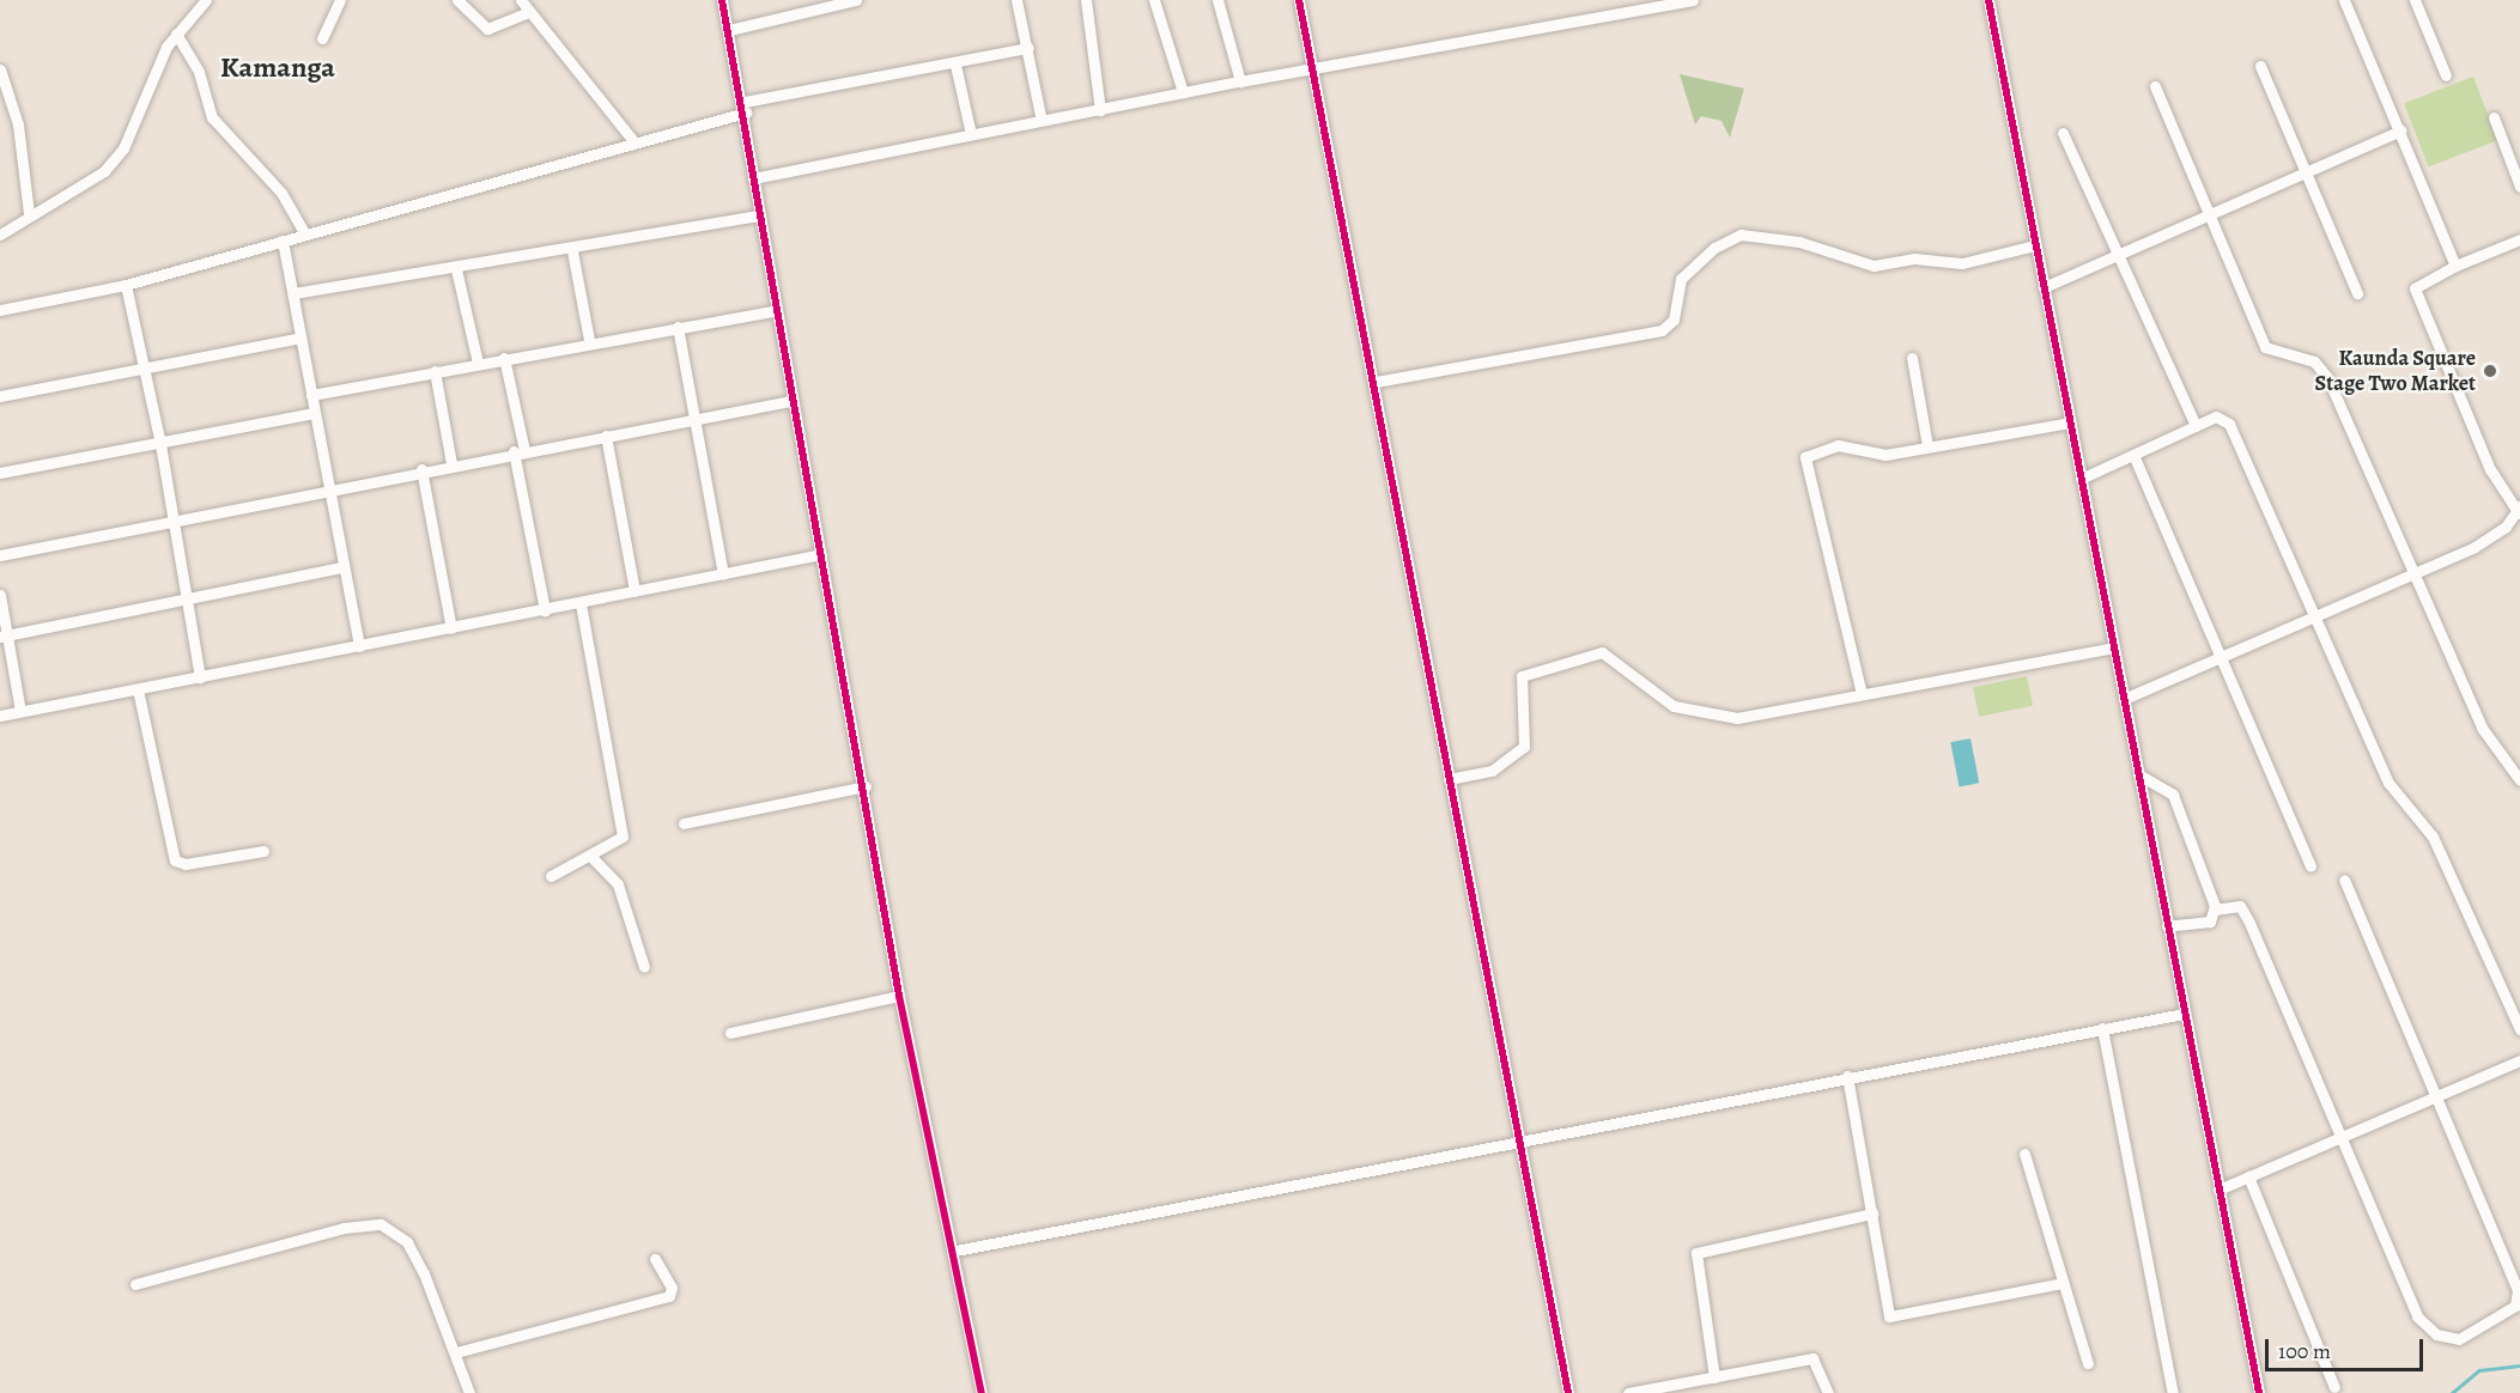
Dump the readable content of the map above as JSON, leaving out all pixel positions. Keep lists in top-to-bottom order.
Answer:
{
  "districts": ["Kamanga"],
  "places": ["Kaunda Square Stage Two Market"],
  "scale_bar": "100 m"
}
